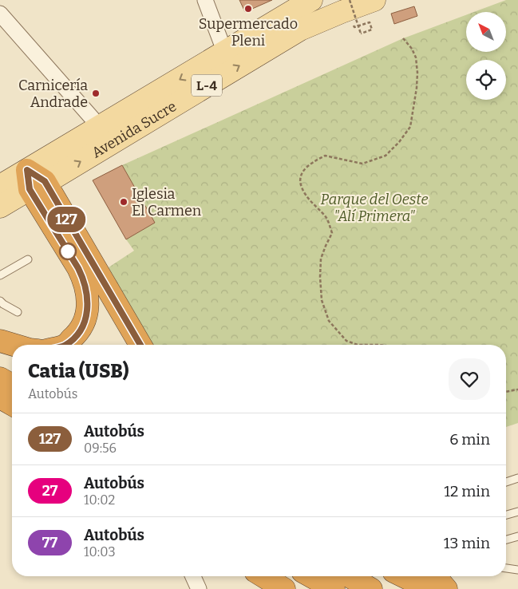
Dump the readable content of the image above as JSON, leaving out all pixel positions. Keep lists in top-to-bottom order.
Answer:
{
  "streets": {
    "main road": ["L-4", "Avenida Sucre"]
  },
  "parks": ["Parque del Oeste \"Alí Primera\""],
  "places": ["Supermercado Pleni", "Carnicería Andrade", "Iglesia El Carmen"],
  "lines": ["bus line 127"],
  "north": "top left",
  "page": {
    "on_map": "127",
    "heading": ["Catia (USB)", "Autobús"],
    "list": [
      {
        "mark": "127",
        "name": "Autobús",
        "note": "09:56",
        "value": "6 min"
      },
      {
        "mark": "27",
        "name": "Autobús",
        "note": "10:02",
        "value": "12 min"
      },
      {
        "mark": "77",
        "name": "Autobús",
        "note": "10:03",
        "value": "13 min"
      }
    ]
  }
}
